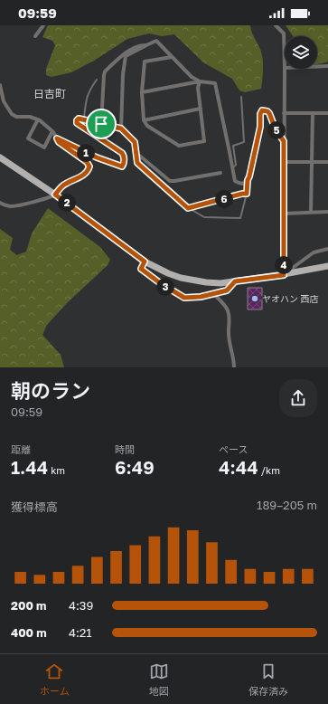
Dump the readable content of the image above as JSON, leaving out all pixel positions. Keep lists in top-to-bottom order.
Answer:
{
  "districts": ["日吉町"],
  "places": ["ヤオハン 西店"],
  "page": {
    "status": "09:59",
    "pins": [
      "5",
      "1",
      "6",
      "2",
      "4",
      "3"
    ],
    "heading": ["朝のラン", "09:59"],
    "stats": [
      ["距離", "1.44 km"],
      ["時間", "6:49"],
      ["ペース", "4:44 /km"]
    ],
    "chart": ["獲得標高", "189–205 m"],
    "list": [
      {
        "name": "200 m",
        "note": "4:39"
      },
      {
        "name": "400 m",
        "note": "4:21"
      }
    ],
    "tabs": ["ホーム", "地図", "保存済み"]
  }
}
